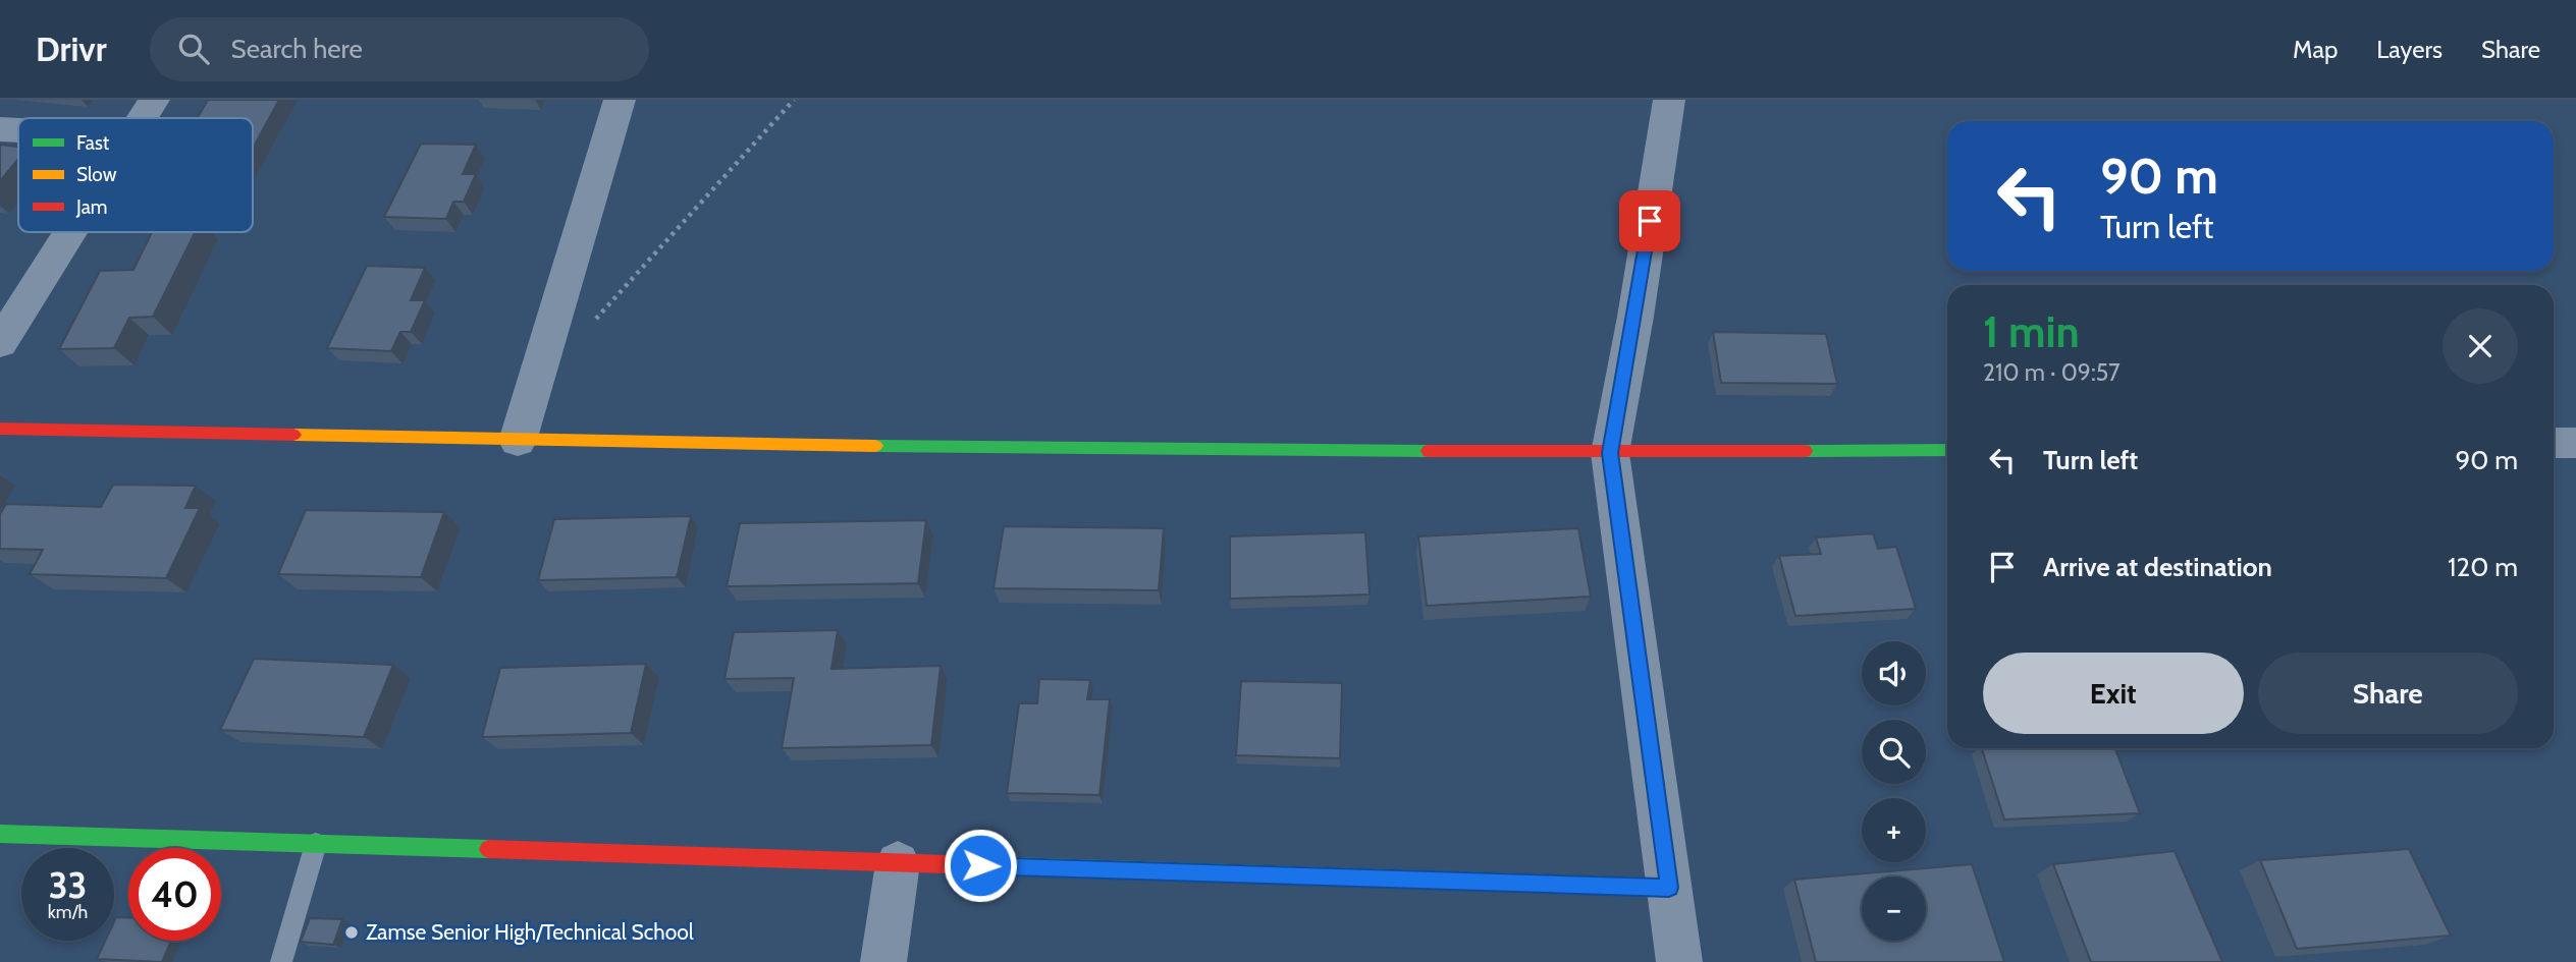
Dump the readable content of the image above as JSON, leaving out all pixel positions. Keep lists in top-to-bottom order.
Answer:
{
  "places": ["Zamse Senior High/Technical School"],
  "legend": ["Fast", "Slow", "Jam"],
  "page": {
    "header": "Drivr",
    "search": "Search here",
    "nav": ["Map", "Layers", "Share"],
    "turn": ["90 m", "Turn left"],
    "heading": ["1 min", "210 m · 09:57"],
    "list": [
      {
        "name": "Turn left",
        "value": "90 m"
      },
      {
        "name": "Arrive at destination",
        "value": "120 m"
      }
    ],
    "buttons": ["Exit", "Share"],
    "map_buttons": ["+", "−"],
    "speed": "33 km/h",
    "limit": "40"
  }
}
